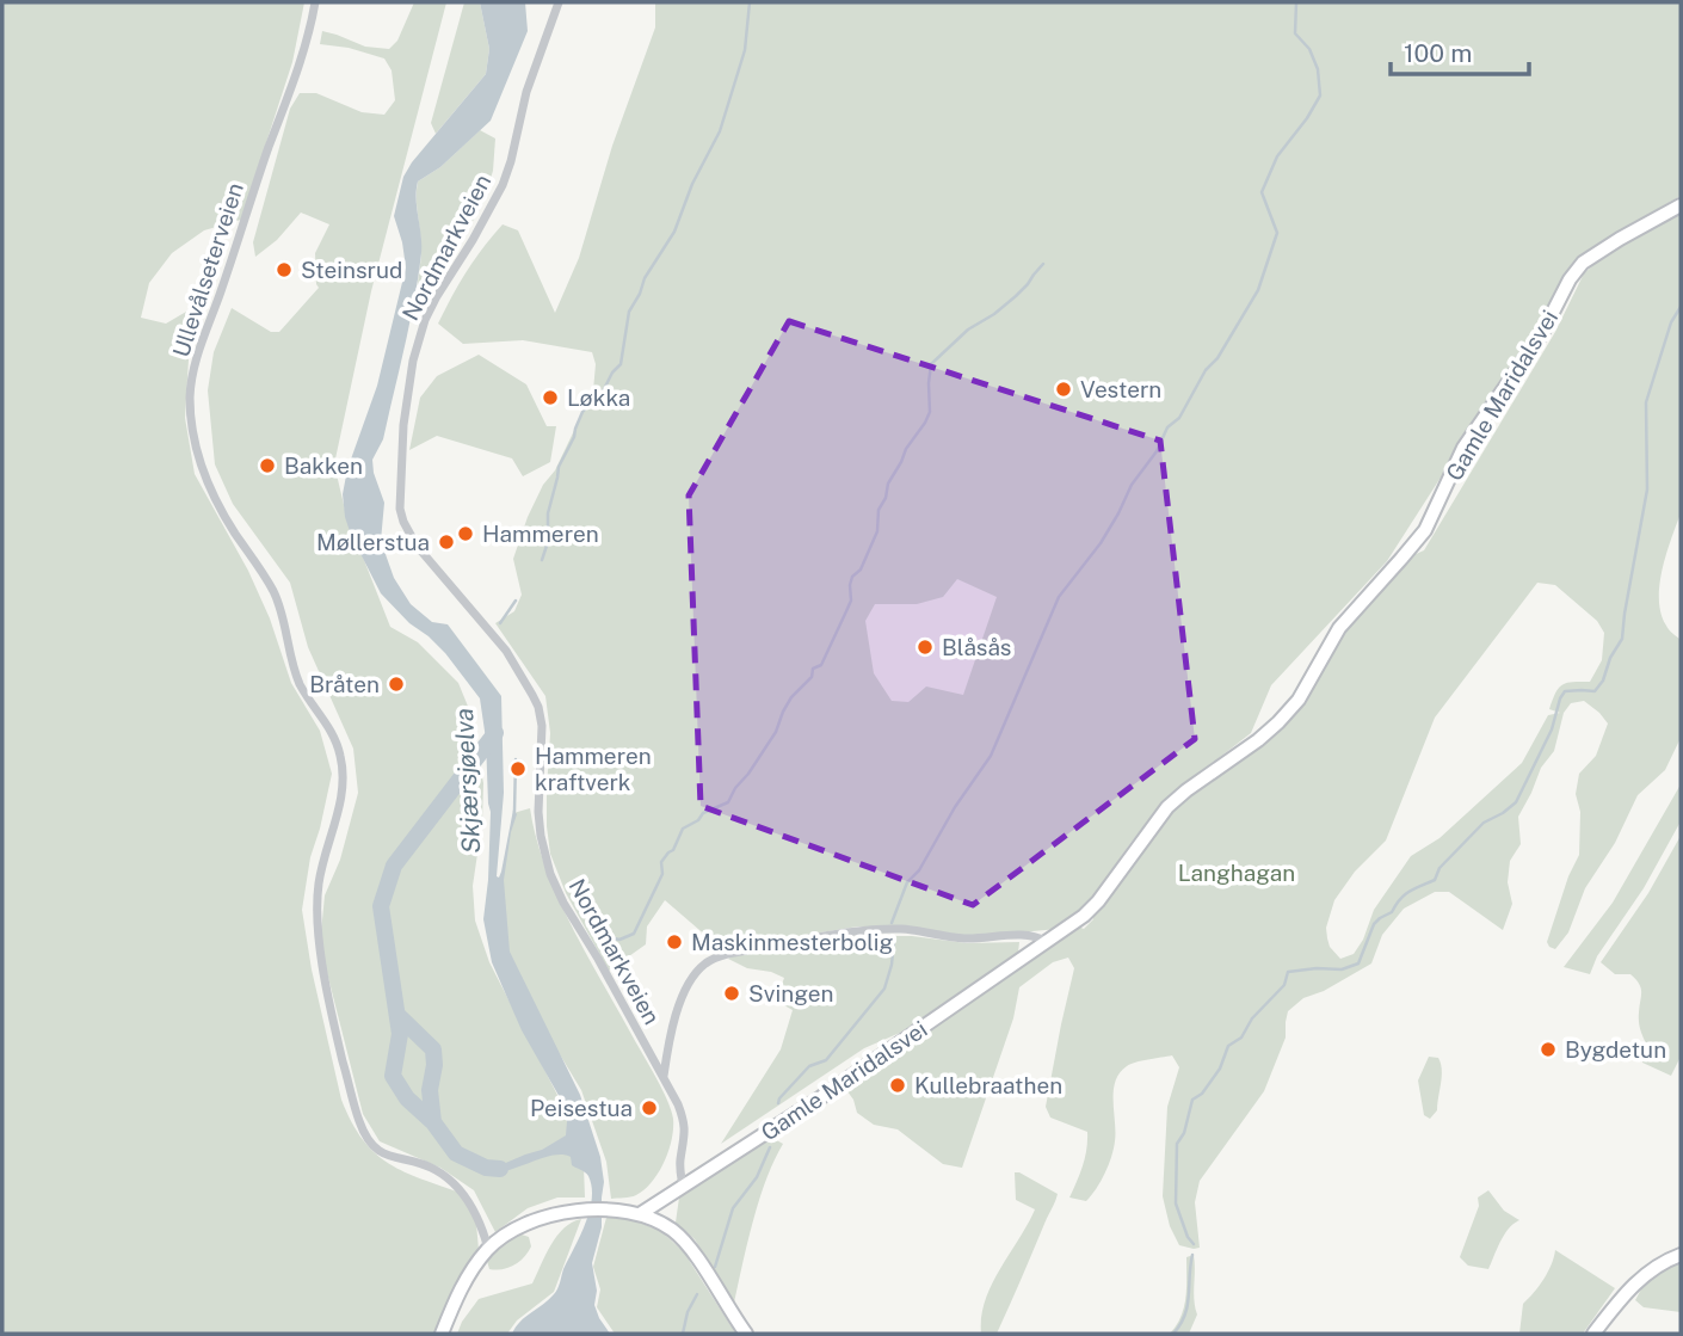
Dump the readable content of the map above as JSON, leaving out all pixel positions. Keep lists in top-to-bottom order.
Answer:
{
  "streets": {
    "street": ["Nordmarkveien", "Ullevålseterveien", "Gamle Maridalsvei"]
  },
  "crossings": [
    ["Nordmarkveien", "Gamle Maridalsvei"]
  ],
  "water": ["Skjærsjøelva"],
  "parks": ["Langhagan"],
  "places": [
    "Steinsrud",
    "Vestern",
    "Løkka",
    "Bakken",
    "Hammeren",
    "Møllerstua",
    "Blåsås",
    "Bråten",
    "Hammeren kraftverk",
    "Maskinmesterbolig",
    "Svingen",
    "Bygdetun",
    "Kullebraathen",
    "Peisestua"
  ],
  "scale_bar": "100 m"
}
